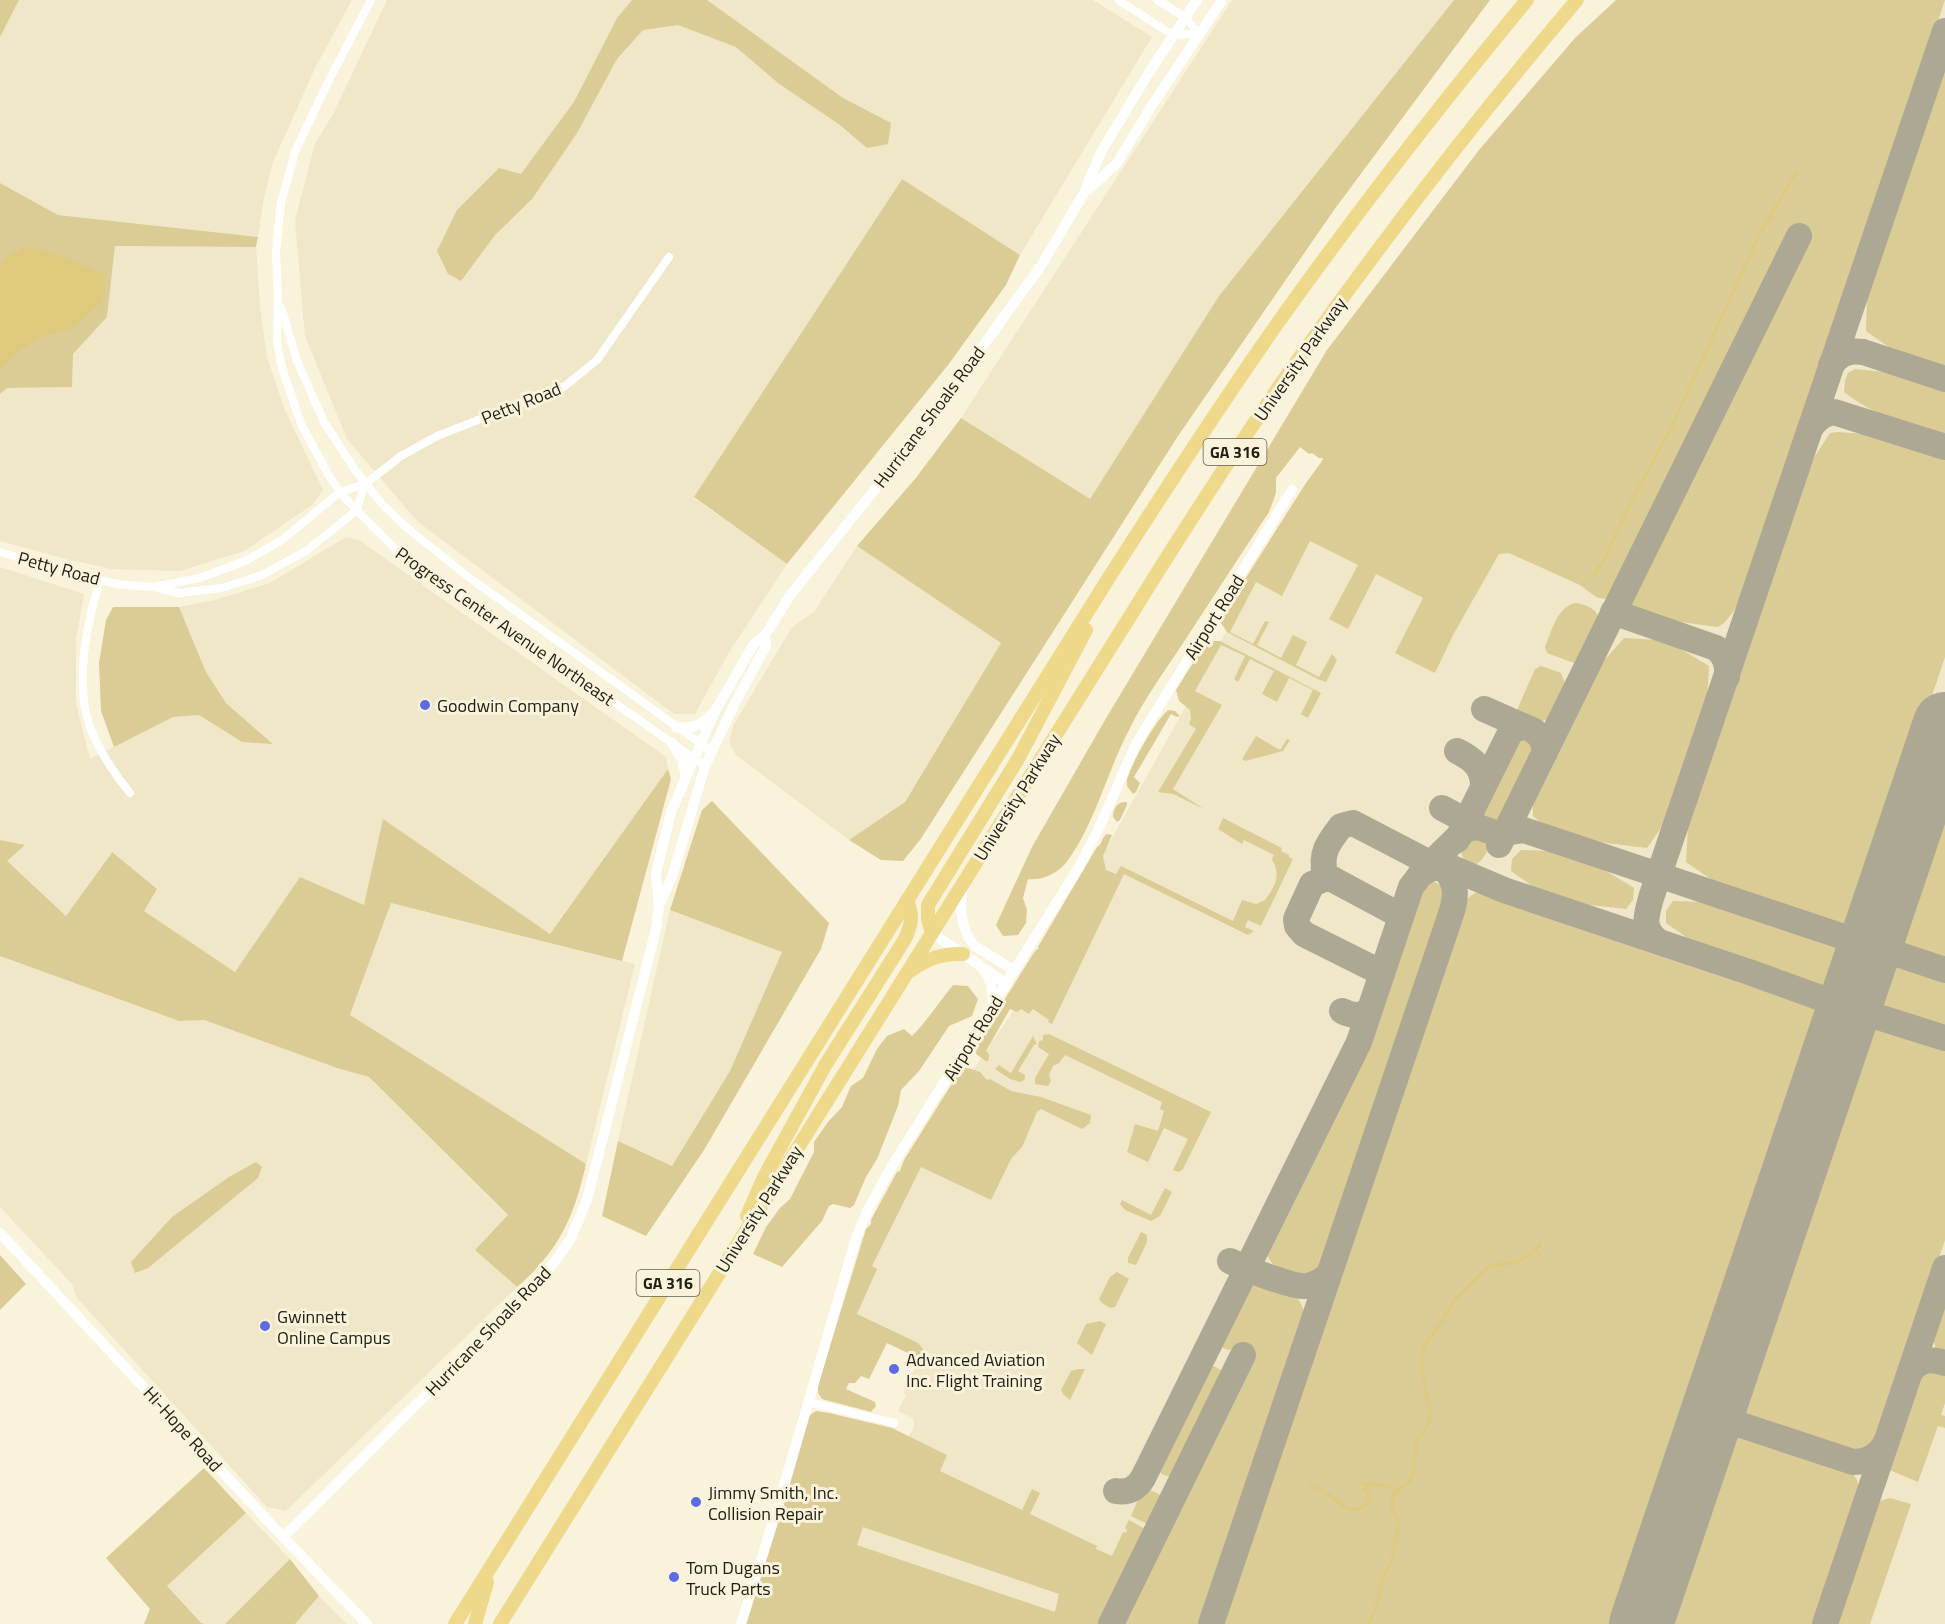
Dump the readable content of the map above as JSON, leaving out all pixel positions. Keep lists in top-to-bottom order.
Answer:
{
  "streets": {
    "highway": ["University Parkway", "GA 316"],
    "street": [
      "Petty Road",
      "Hurricane Shoals Road",
      "Airport Road",
      "Progress Center Avenue Northeast",
      "Hi-Hope Road"
    ]
  },
  "crossings": [
    ["Petty Road", "Progress Center Avenue Northeast"],
    ["Hurricane Shoals Road", "Progress Center Avenue Northeast"],
    ["Hurricane Shoals Road", "Hi-Hope Road"]
  ],
  "places": [
    "Goodwin Company",
    "Gwinnett Online Campus",
    "Advanced Aviation Inc. Flight Training",
    "Jimmy Smith, Inc. Collision Repair",
    "Tom Dugans Truck Parts"
  ]
}
